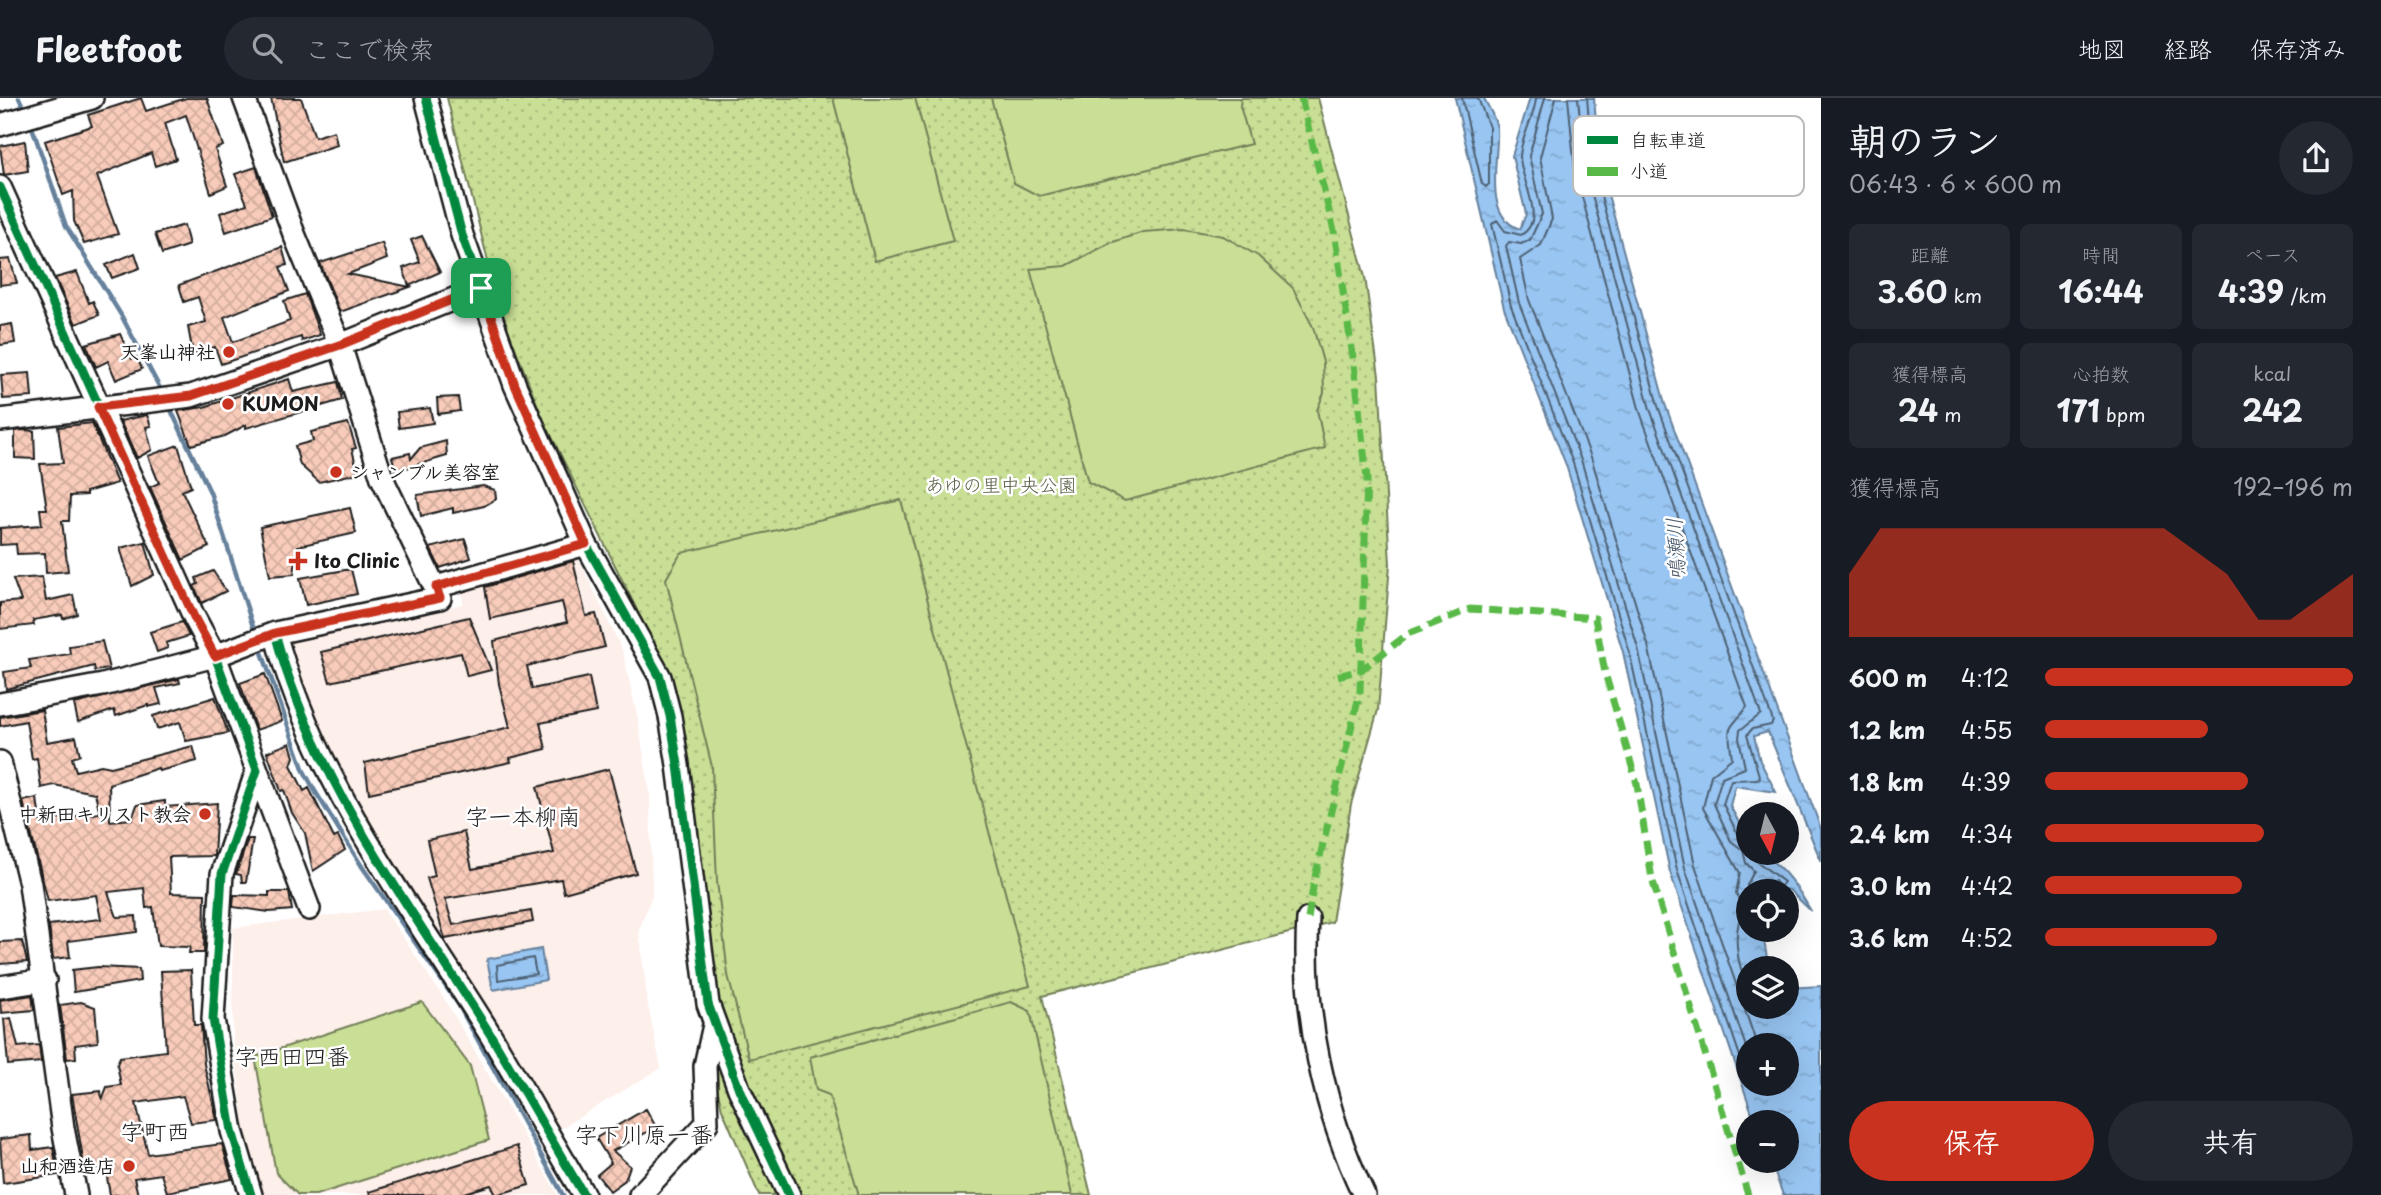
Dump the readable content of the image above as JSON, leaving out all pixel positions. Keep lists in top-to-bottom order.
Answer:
{
  "districts": [
    "字一本柳南",
    "字西田四番",
    "字町西",
    "字下川原一番"
  ],
  "water": ["鳴瀬川"],
  "parks": ["あゆの里中央公園"],
  "places": {
    "other": [
      "天峯山神社",
      "KUMON",
      "シャンブル美容室",
      "中新田キリスト教会",
      "山和酒造店"
    ],
    "health": ["Ito Clinic"]
  },
  "legend": ["自転車道", "小道"],
  "north": "bottom",
  "page": {
    "header": "Fleetfoot",
    "search": "ここで検索",
    "nav": ["地図", "経路", "保存済み"],
    "heading": ["朝のラン", "06:43 · 6 × 600 m"],
    "stats": [
      ["距離", "3.60 km"],
      ["時間", "16:44"],
      ["ペース", "4:39 /km"],
      ["獲得標高", "24 m"],
      ["心拍数", "171 bpm"],
      ["kcal", "242"]
    ],
    "chart": ["獲得標高", "192–196 m"],
    "list": [
      {
        "name": "600 m",
        "note": "4:12"
      },
      {
        "name": "1.2 km",
        "note": "4:55"
      },
      {
        "name": "1.8 km",
        "note": "4:39"
      },
      {
        "name": "2.4 km",
        "note": "4:34"
      },
      {
        "name": "3.0 km",
        "note": "4:42"
      },
      {
        "name": "3.6 km",
        "note": "4:52"
      }
    ],
    "map_buttons": ["+", "−"],
    "buttons": ["保存", "共有"]
  }
}
